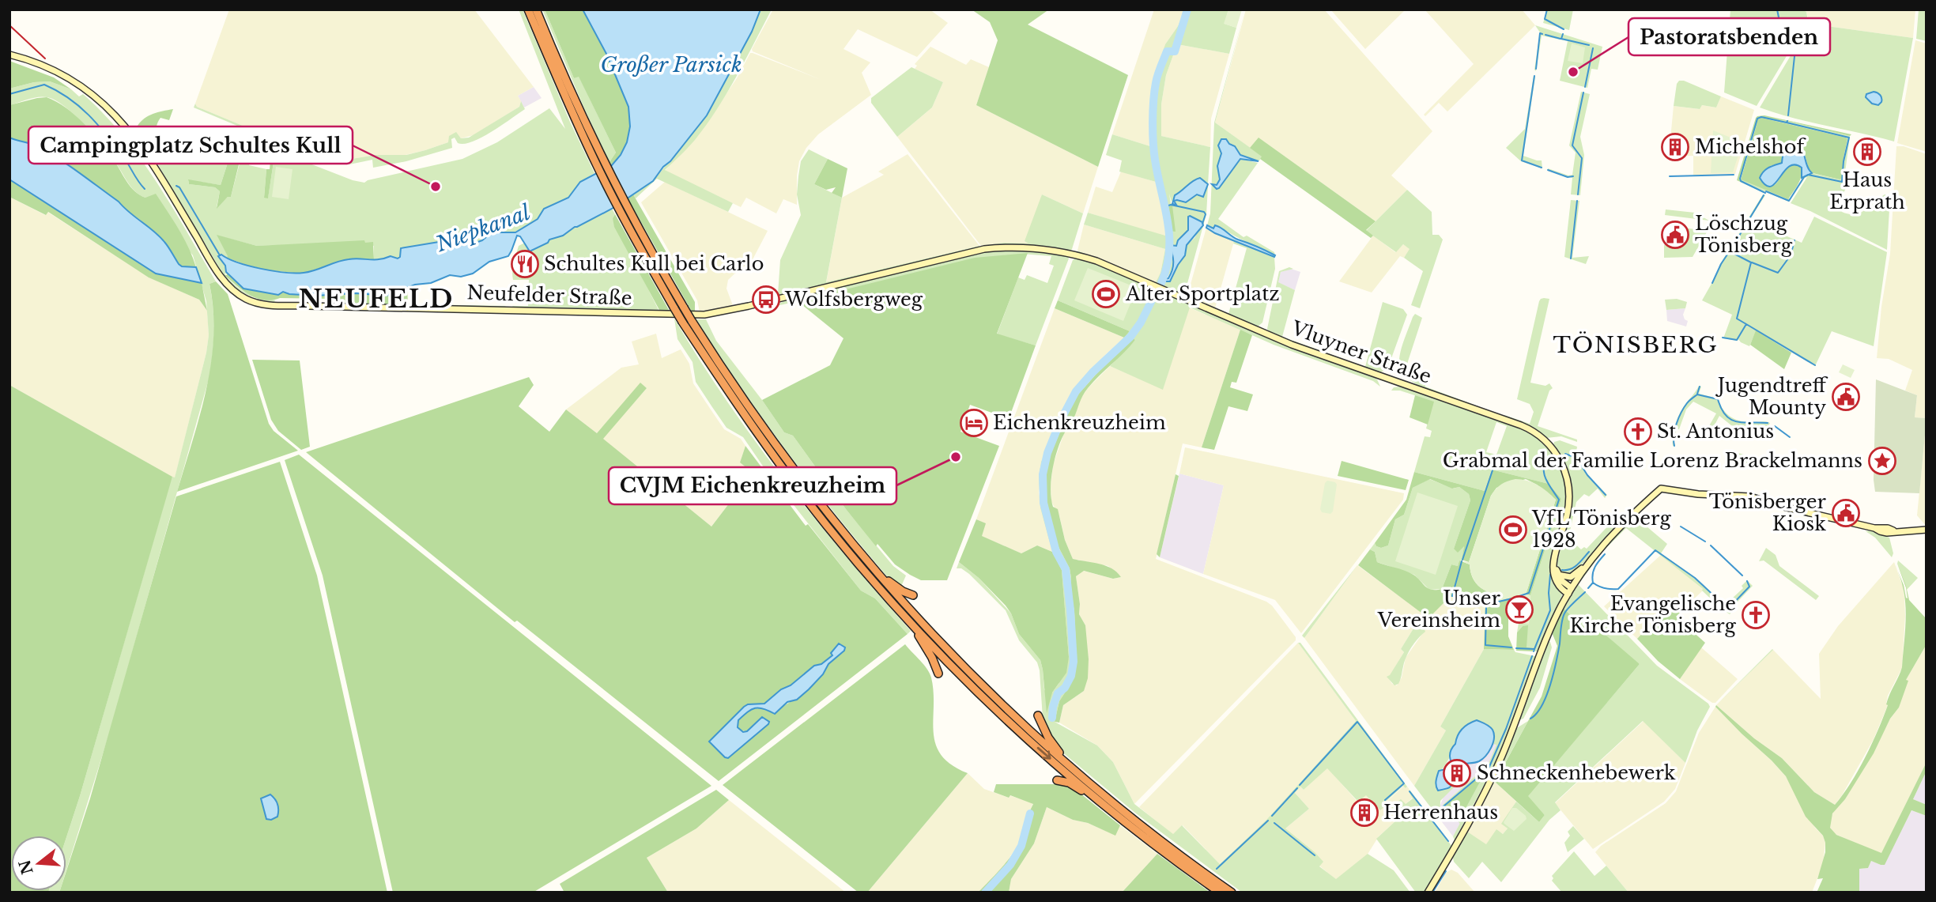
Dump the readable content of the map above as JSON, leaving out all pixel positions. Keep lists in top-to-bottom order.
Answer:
{
  "streets": {
    "main road": ["Neufelder Straße", "Vluyner Straße"]
  },
  "crossings": [
    ["Neufelder Straße", "Vluyner Straße"]
  ],
  "districts": ["NEUFELD", "TÖNISBERG"],
  "water": ["Großer Parsick", "Niepkanal"],
  "places": {
    "other": ["Pastoratsbenden", "Campingplatz Schultes Kull", "CVJM Eichenkreuzheim"],
    "building": [
      "Michelshof",
      "Haus Erprath",
      "Schneckenhebewerk",
      "Herrenhaus"
    ],
    "public building": ["Löschzug Tönisberg", "Jugendtreff Mounty", "Tönisberger Kiosk"],
    "restaurant": ["Schultes Kull bei Carlo"],
    "sports": ["Alter Sportplatz", "VfL Tönisberg 1928"],
    "bus stop": ["Wolfsbergweg"],
    "hotel": ["Eichenkreuzheim"],
    "church": ["St. Antonius", "Evangelische Kirche Tönisberg"],
    "place": ["Grabmal der Familie Lorenz Brackelmanns"],
    "bar": ["Unser Vereinsheim"]
  },
  "north": "left"
}
